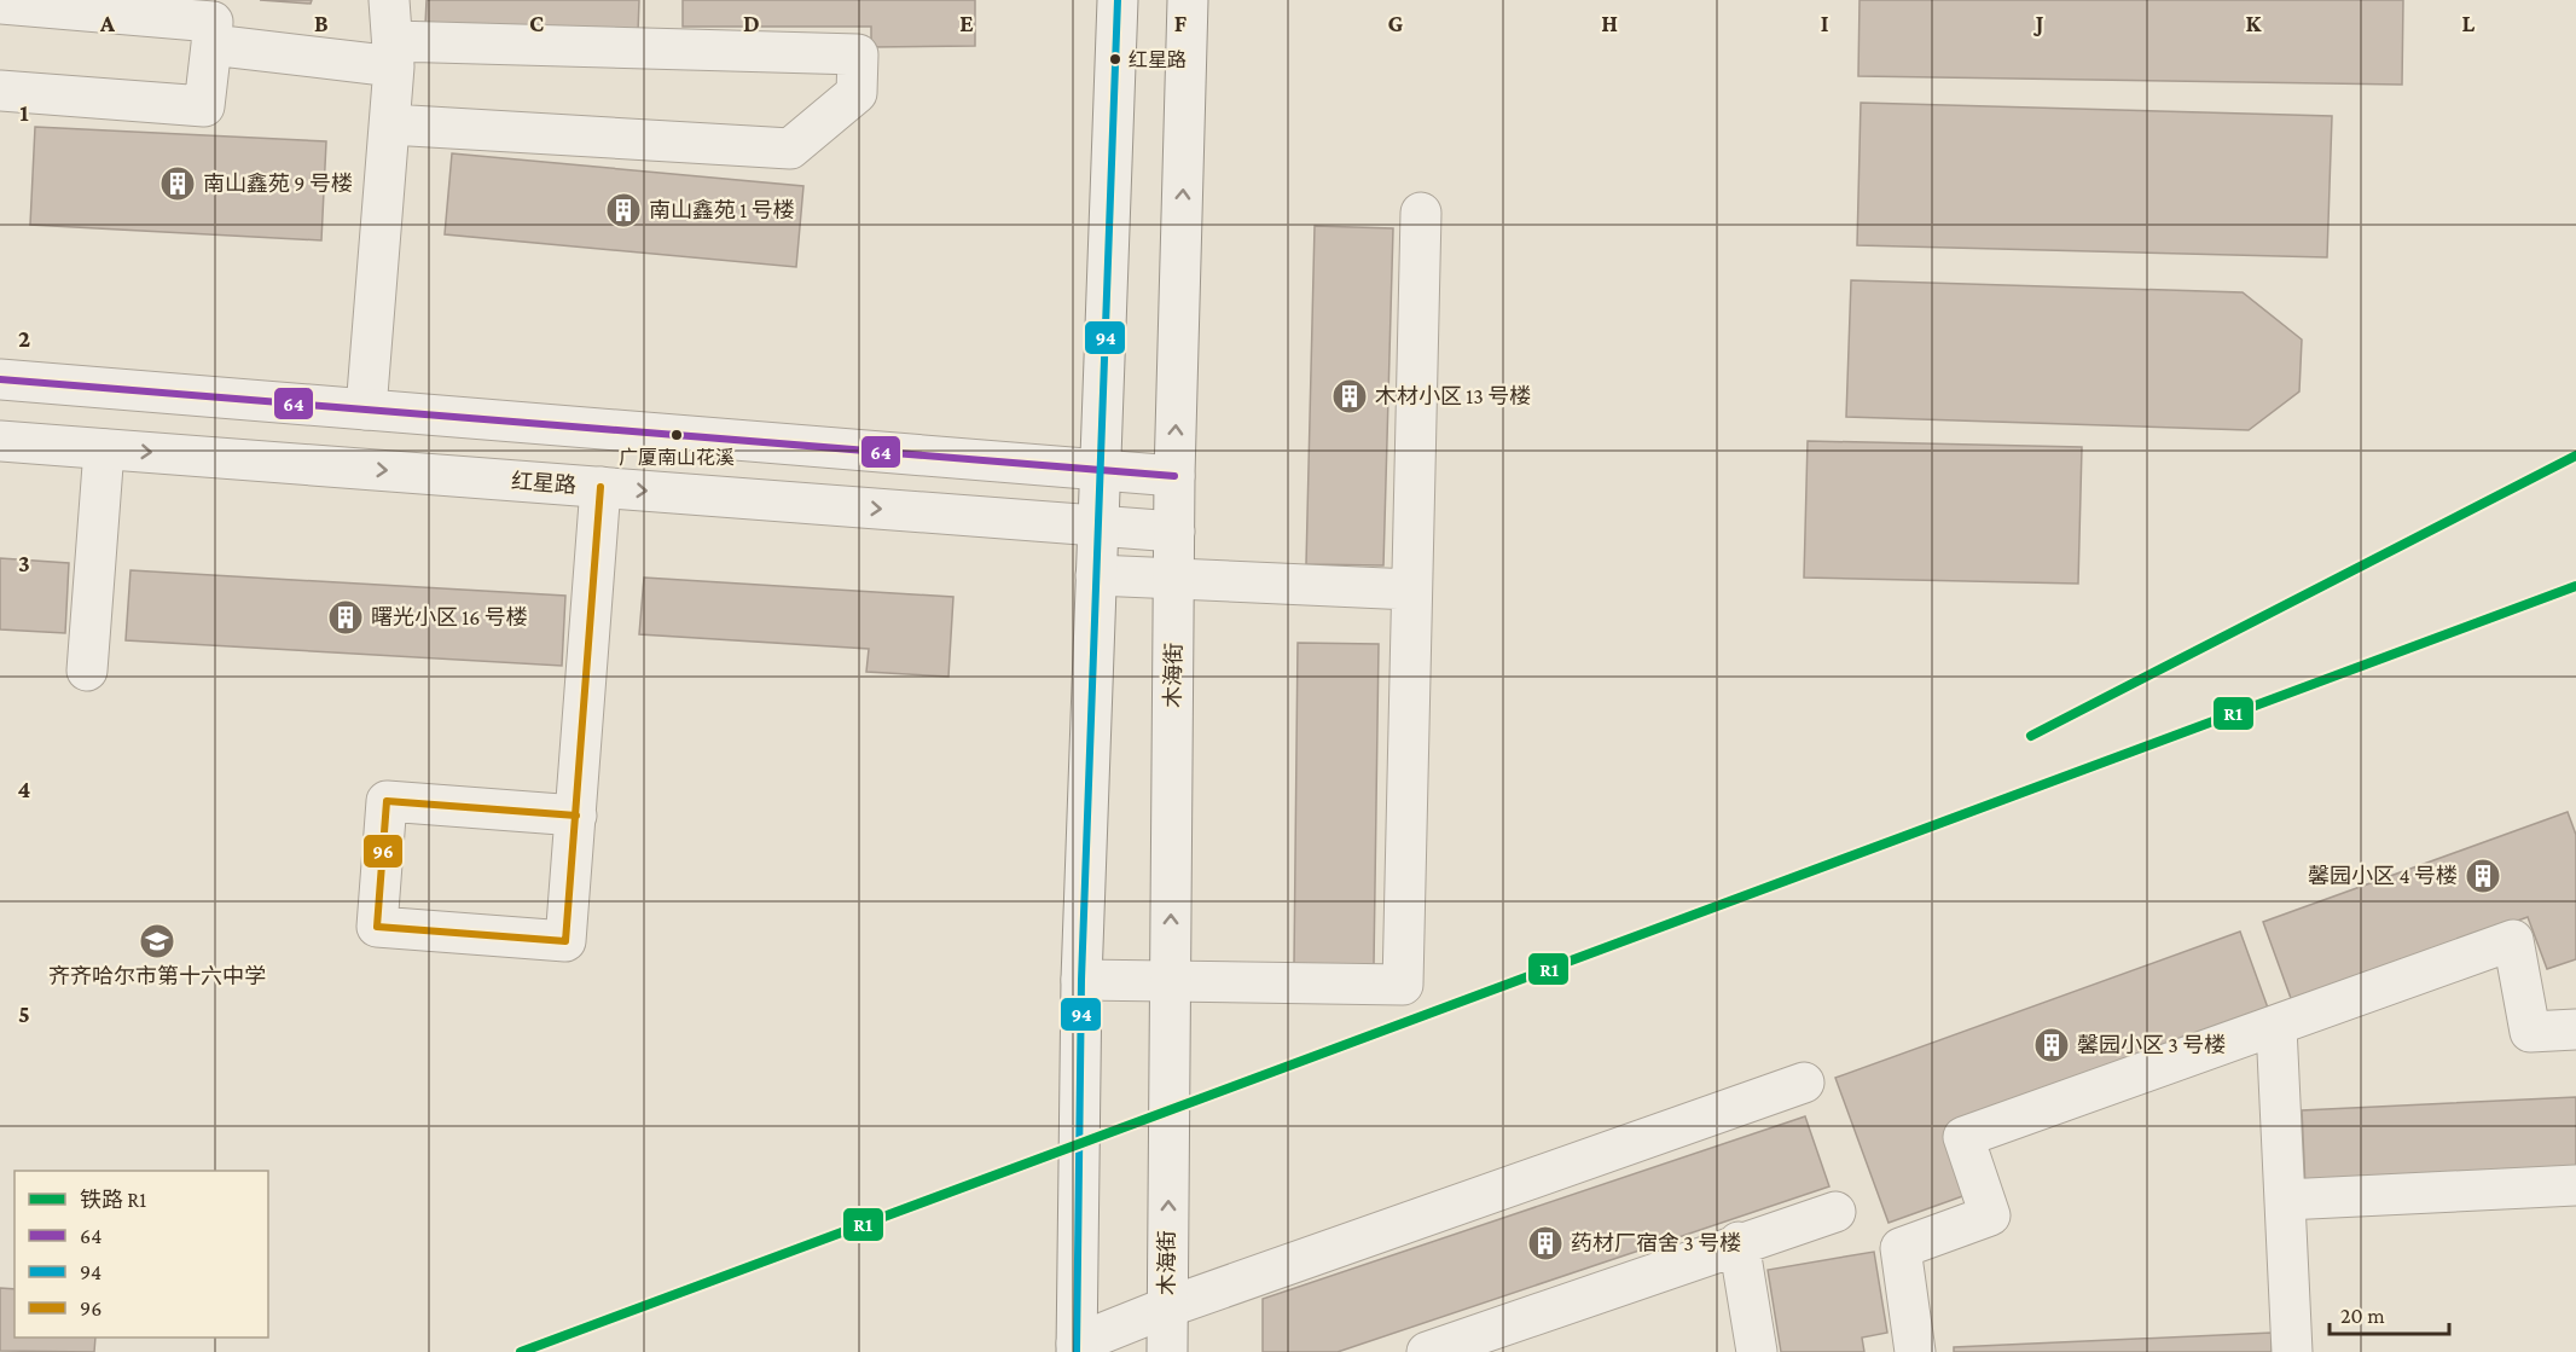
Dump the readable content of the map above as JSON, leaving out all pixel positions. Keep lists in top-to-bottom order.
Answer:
{
  "streets": {
    "street": ["红星路", "木海街"]
  },
  "crossings": [
    ["红星路", "木海街"]
  ],
  "places": {
    "other": ["红星路", "广厦南山花溪"],
    "building": [
      "南山鑫苑 9 号楼",
      "南山鑫苑 1 号楼",
      "木材小区 13 号楼",
      "曙光小区 16 号楼",
      "馨园小区 4 号楼",
      "馨园小区 3 号楼",
      "药材厂宿舍 3 号楼"
    ],
    "school or university": ["齐齐哈尔市第十六中学"]
  },
  "lines": [
    "transit line 94",
    "transit line 64",
    "rail line R1",
    "transit line 96"
  ],
  "legend": [
    "铁路 R1",
    "64",
    "94",
    "96"
  ],
  "scale_bar": "20 m",
  "grid": {
    "columns": [
      "A",
      "B",
      "C",
      "D",
      "E",
      "F",
      "G",
      "H",
      "I",
      "J",
      "K",
      "L"
    ],
    "rows": [
      "1",
      "2",
      "3",
      "4",
      "5"
    ]
  }
}
